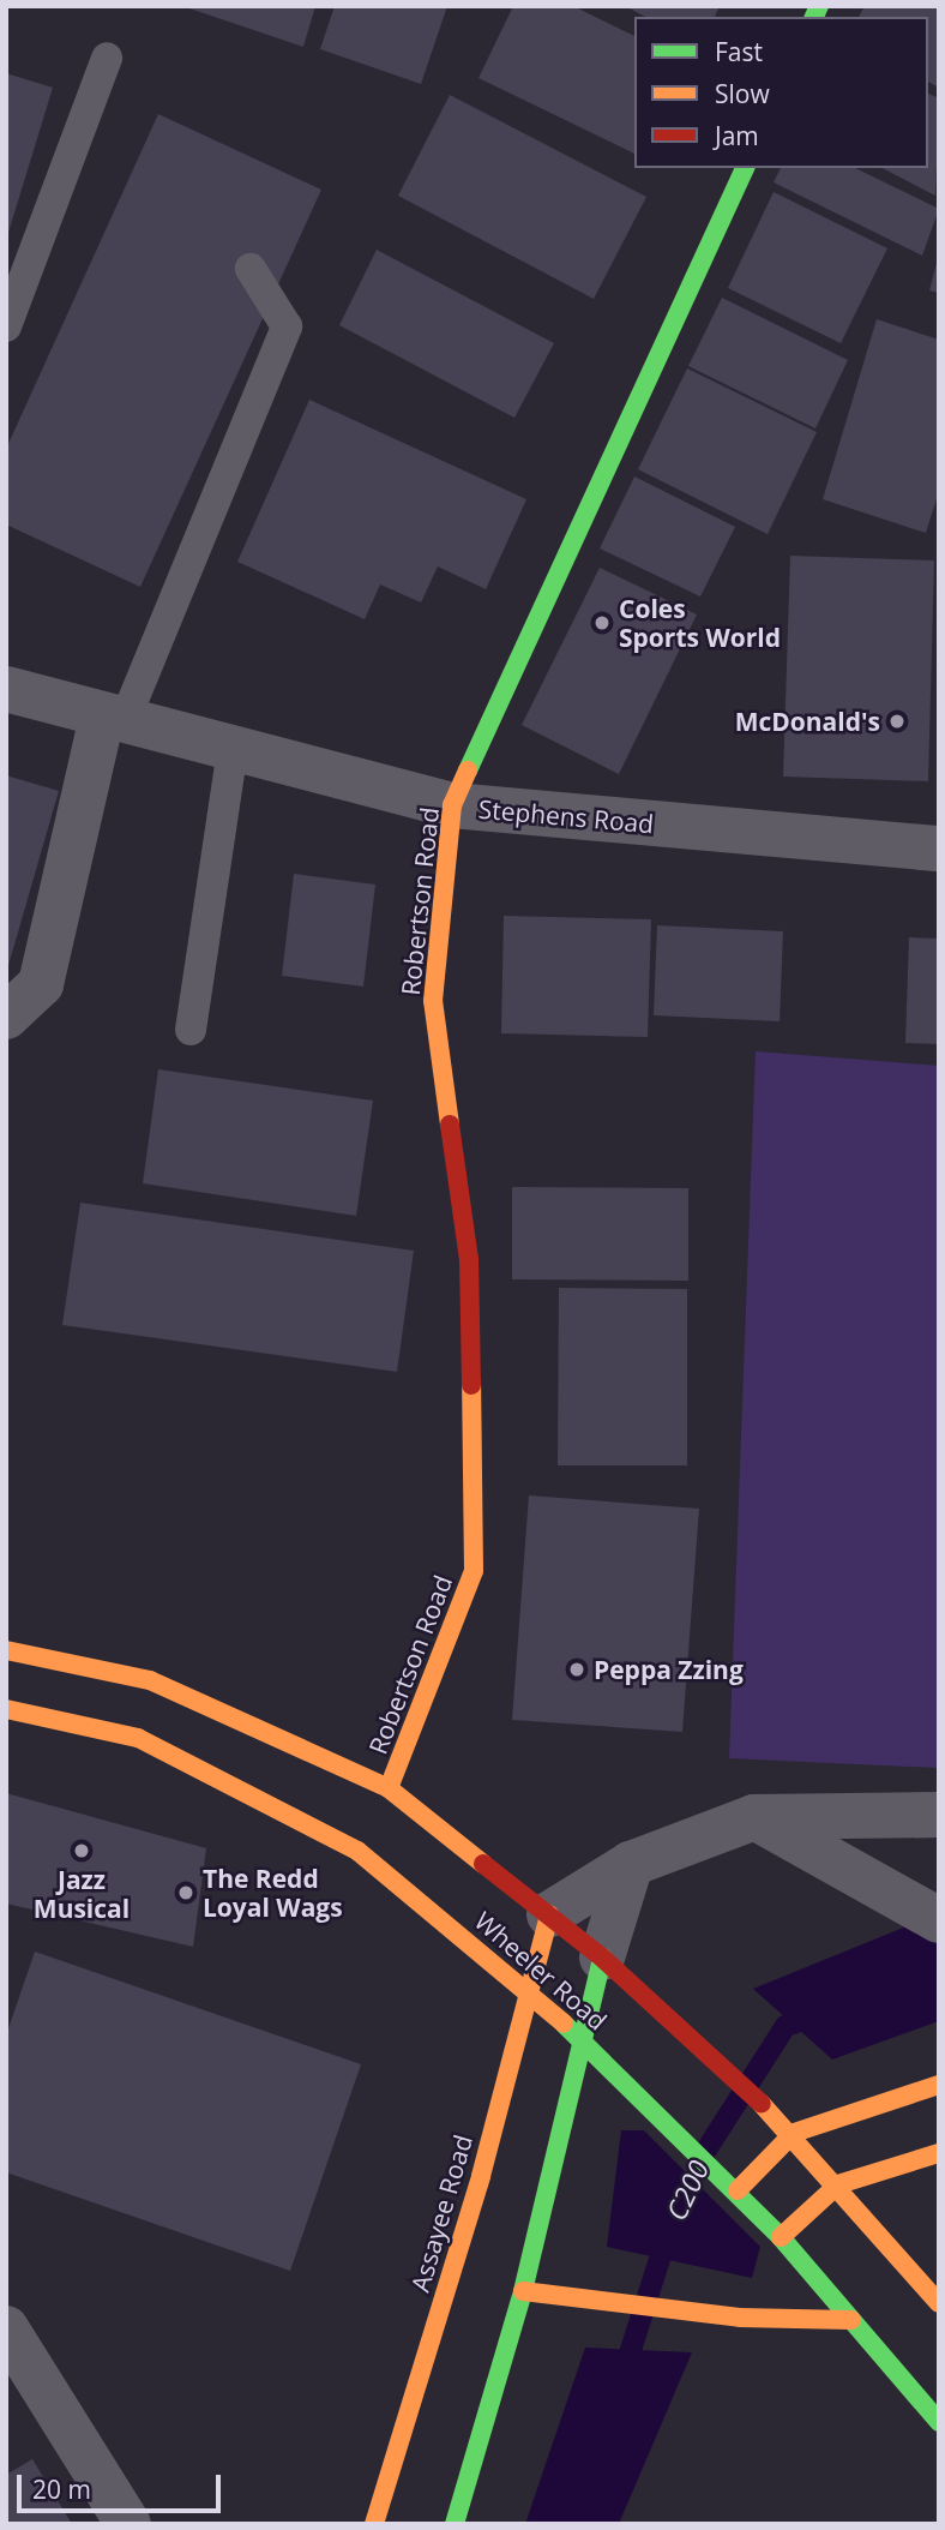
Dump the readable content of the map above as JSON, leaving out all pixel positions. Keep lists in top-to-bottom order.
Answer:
{
  "streets": {
    "main road": ["Robertson Road", "Wheeler Road", "Assayee Road"],
    "street": ["Stephens Road"]
  },
  "crossings": [
    ["Stephens Road", "Robertson Road"],
    ["Robertson Road", "Wheeler Road"],
    ["Wheeler Road", "Assayee Road"]
  ],
  "water": ["C200"],
  "places": [
    "Coles Sports World",
    "McDonald's",
    "Peppa Zzing",
    "Jazz Musical",
    "The Redd Loyal Wags"
  ],
  "legend": ["Fast", "Slow", "Jam"],
  "scale_bar": "20 m"
}
